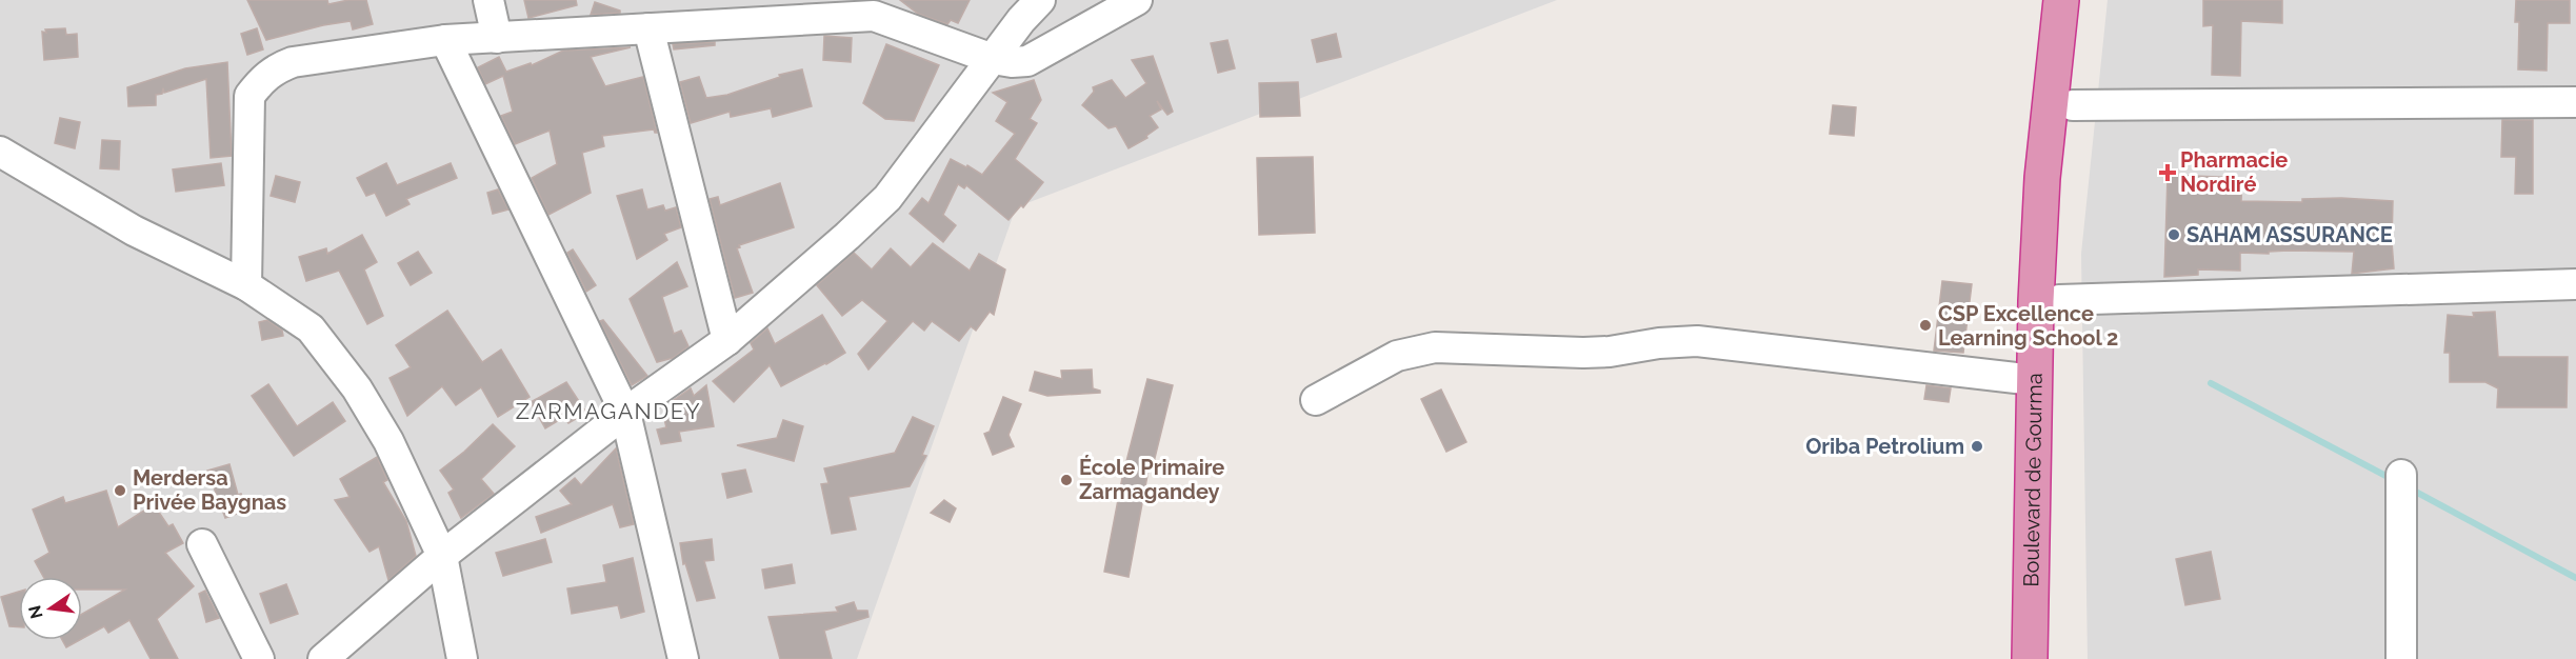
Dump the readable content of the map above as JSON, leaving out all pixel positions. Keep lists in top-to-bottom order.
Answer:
{
  "streets": {
    "highway": ["Boulevard de Gourma"]
  },
  "districts": ["ZARMAGANDEY"],
  "places": {
    "health": ["Pharmacie Nordiré"],
    "other": [
      "SAHAM ASSURANCE",
      "CSP Excellence Learning School 2",
      "Oriba Petrolium",
      "École Primaire Zarmagandey",
      "Merdersa Privée Baygnas"
    ]
  },
  "north": "left"
}
